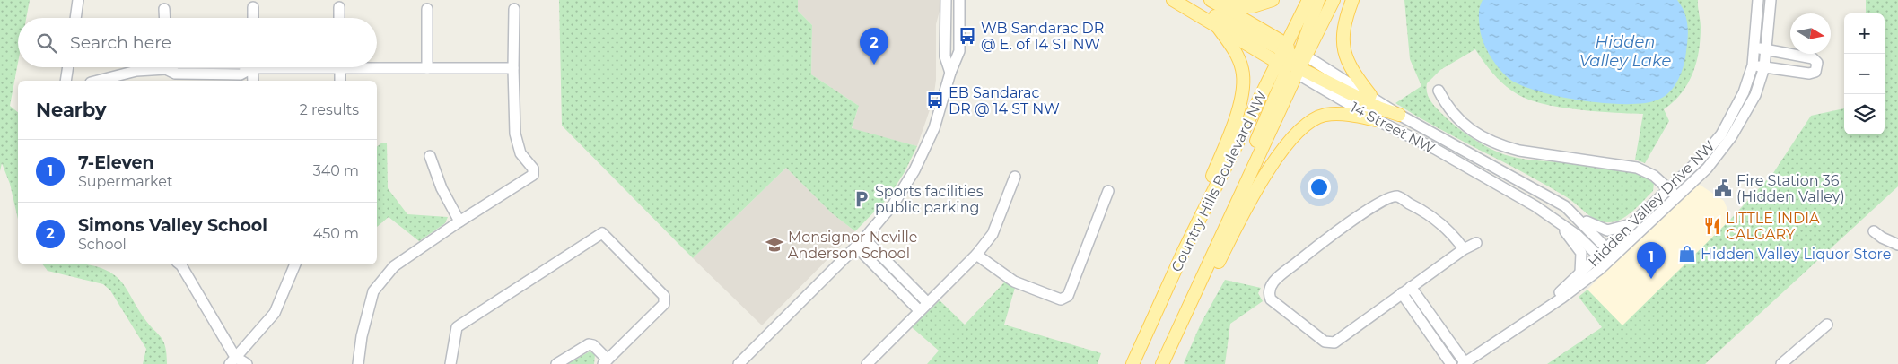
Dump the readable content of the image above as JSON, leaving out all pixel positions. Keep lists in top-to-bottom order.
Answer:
{
  "streets": {
    "main road": ["14 Street NW", "Country Hills Boulevard NW"],
    "street": ["Hidden Valley Drive NW"]
  },
  "crossings": [
    ["14 Street NW", "Country Hills Boulevard NW"],
    ["14 Street NW", "Hidden Valley Drive NW"]
  ],
  "water": ["Hidden Valley Lake"],
  "places": {
    "bus stop": ["WB Sandarac DR @ E. of 14 ST NW", "EB Sandarac DR @ 14 ST NW"],
    "public building": ["Fire Station 36 (Hidden Valley)"],
    "parking": ["Sports facilities public parking"],
    "restaurant": ["LITTLE INDIA CALGARY"],
    "school or university": ["Monsignor Neville Anderson School"],
    "shop": ["Hidden Valley Liquor Store"]
  },
  "north": "right",
  "page": {
    "map_buttons": ["+", "−"],
    "search": "Search here",
    "pins": ["2", "1"],
    "heading": ["Nearby", "2 results"],
    "list": [
      {
        "mark": "1",
        "name": "7-Eleven",
        "note": "Supermarket",
        "value": "340 m"
      },
      {
        "mark": "2",
        "name": "Simons Valley School",
        "note": "School",
        "value": "450 m"
      }
    ]
  }
}
